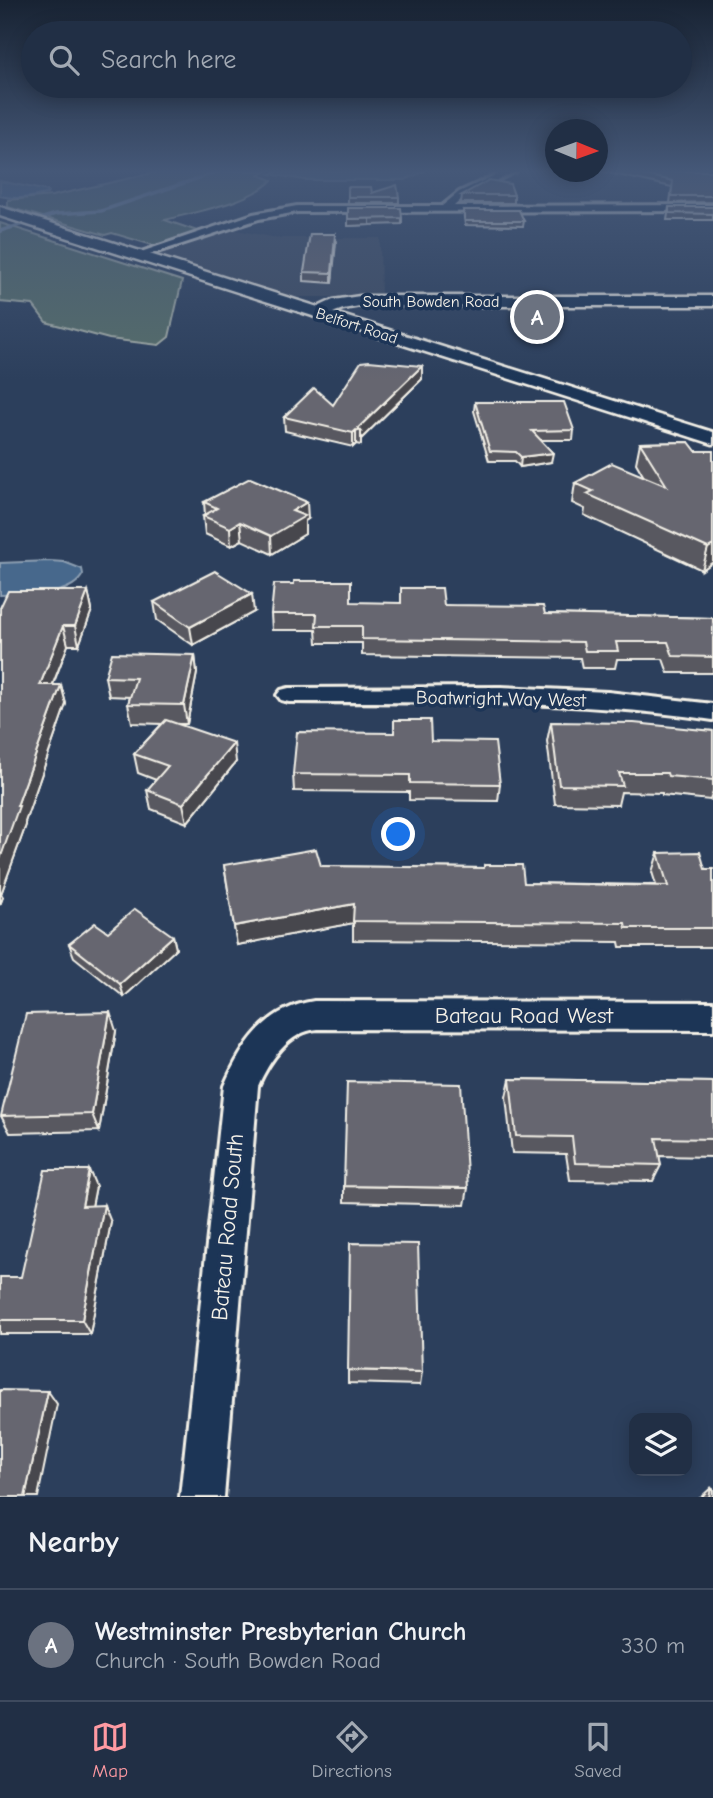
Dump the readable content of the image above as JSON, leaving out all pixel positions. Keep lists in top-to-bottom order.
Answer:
{
  "streets": {
    "main road": ["South Bowden Road", "Belfort Road"],
    "street": ["Boatwright Way West", "Bateau Road West", "Bateau Road South"]
  },
  "crossings": [
    ["South Bowden Road", "Belfort Road"],
    ["Bateau Road West", "Bateau Road South"]
  ],
  "north": "right",
  "page": {
    "search": "Search here",
    "pins": "A",
    "heading": "Nearby",
    "list": [
      {
        "mark": "A",
        "name": "Westminster Presbyterian Church",
        "note": "Church · South Bowden Road",
        "value": "330 m"
      }
    ],
    "nav": ["Map", "Directions", "Saved"]
  }
}
